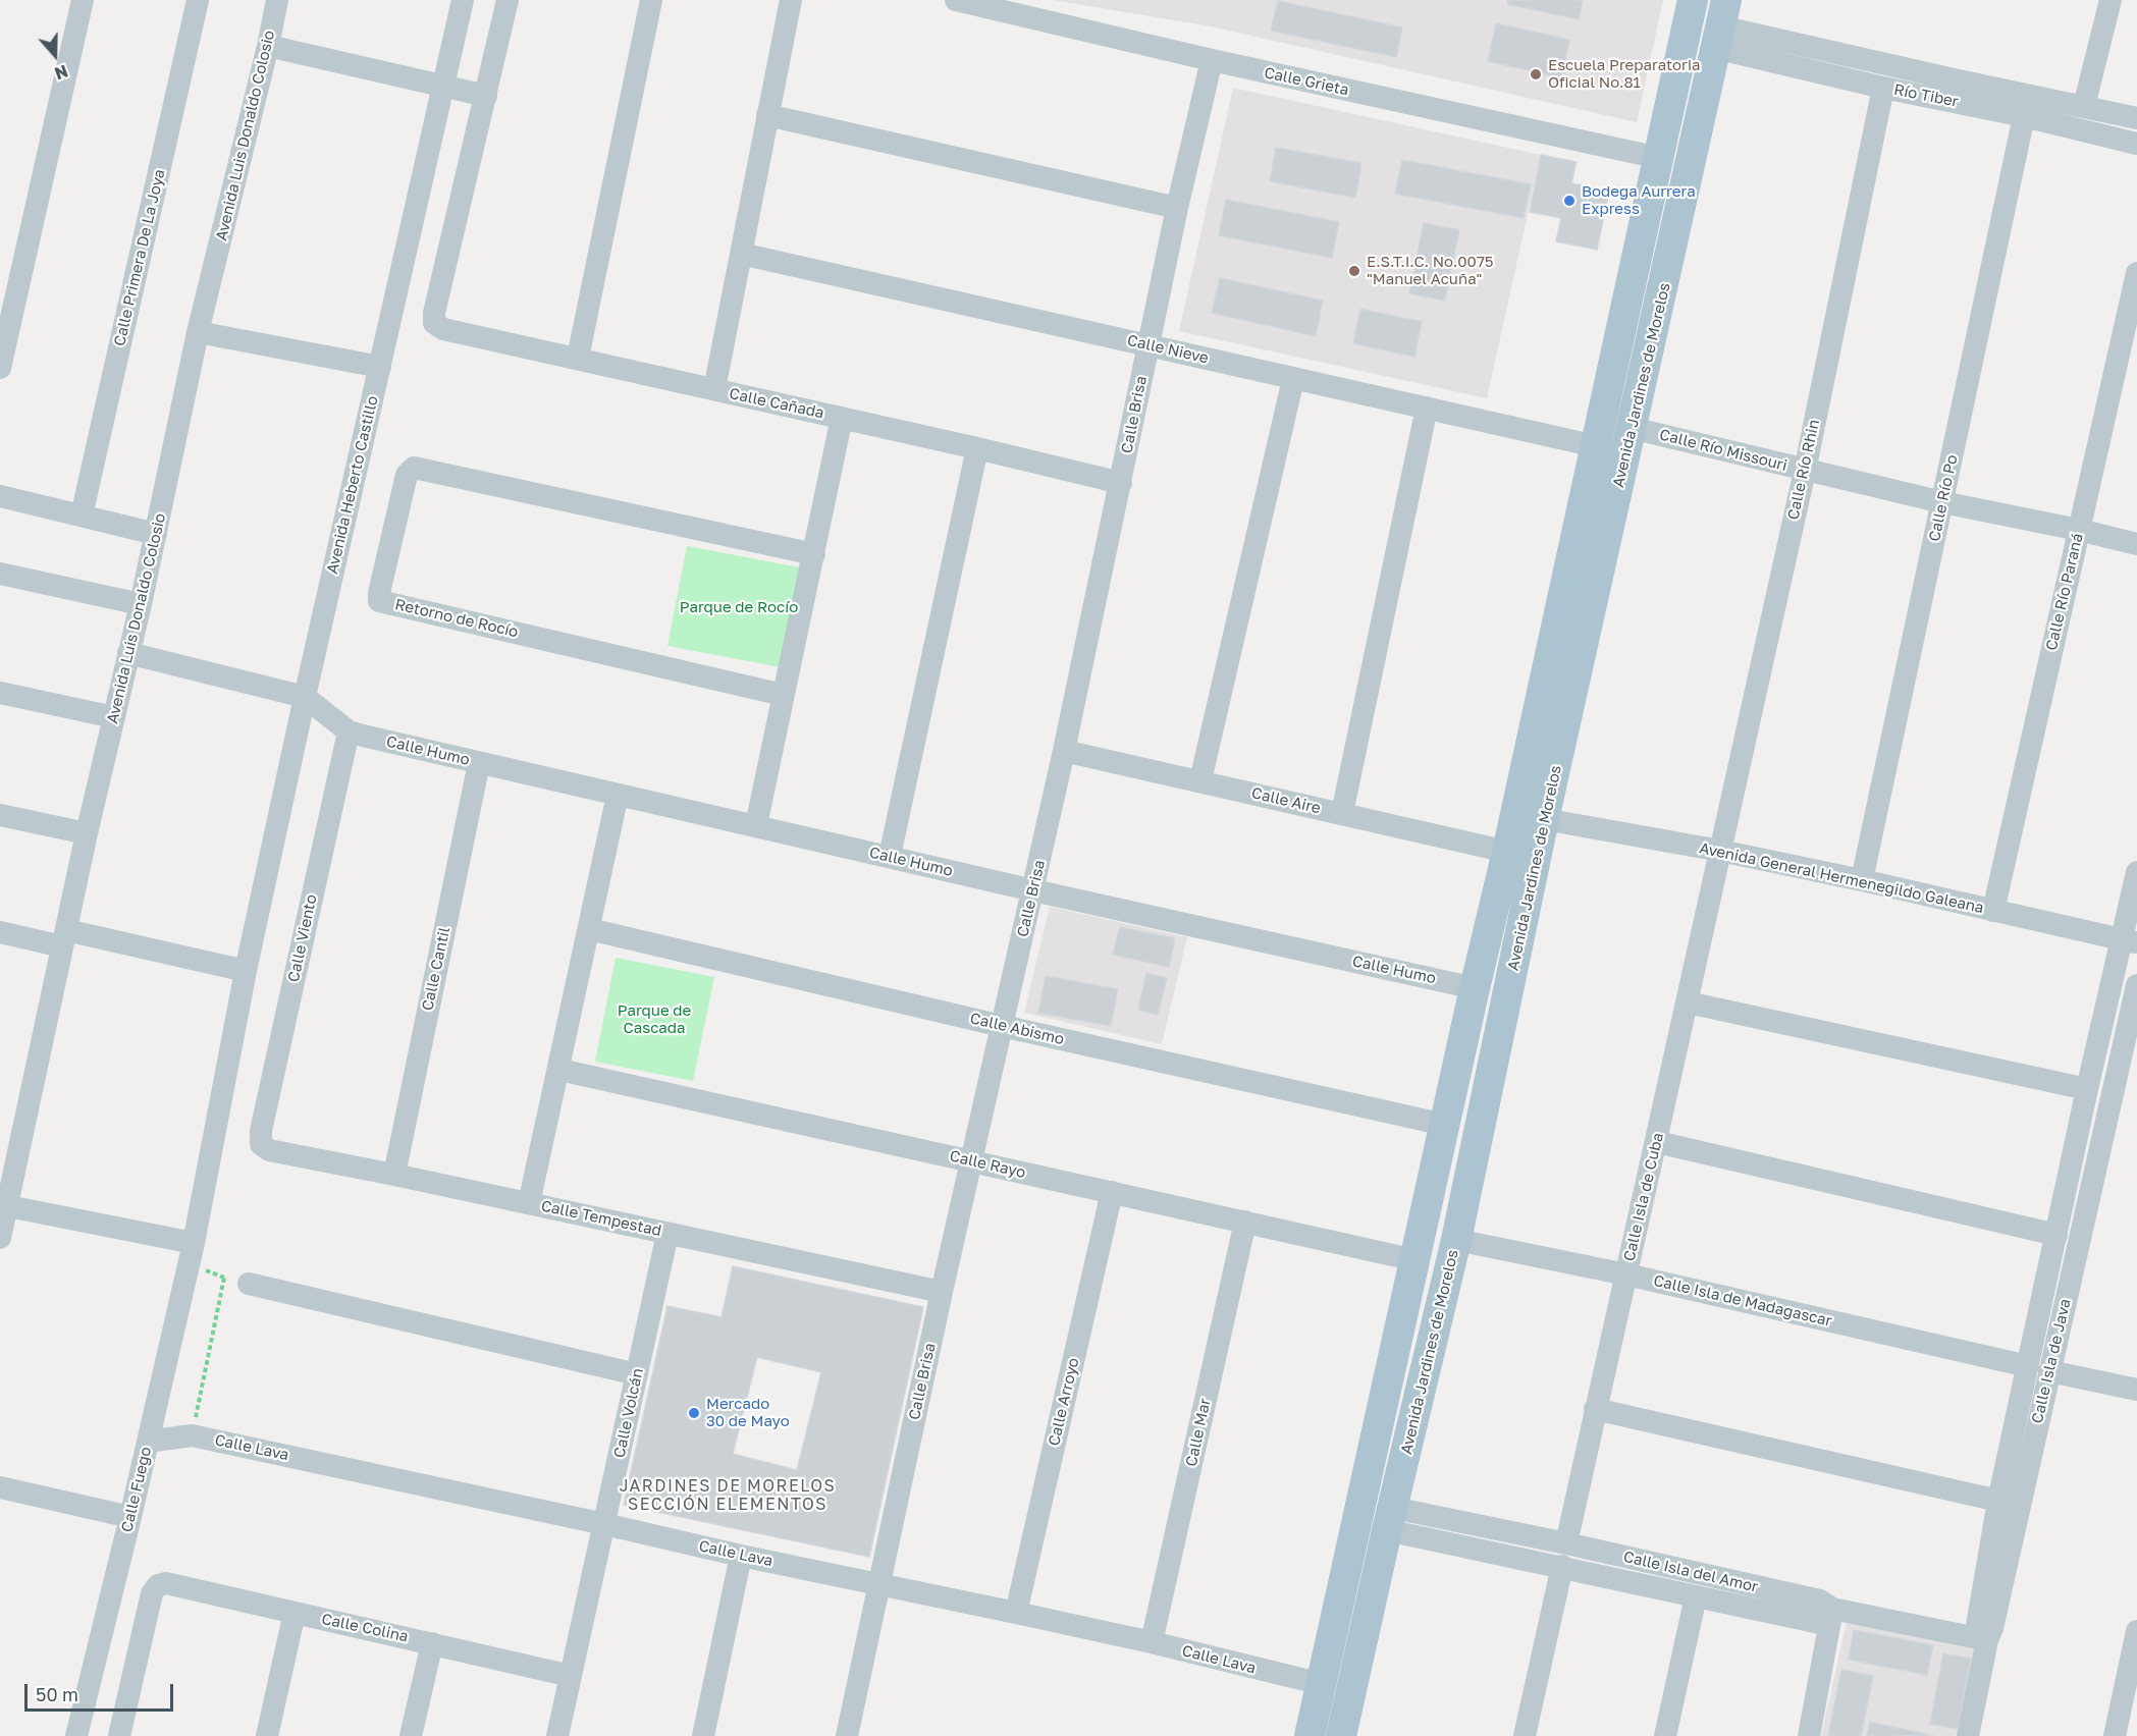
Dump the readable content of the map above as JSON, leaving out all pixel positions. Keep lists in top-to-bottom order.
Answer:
{
  "streets": {
    "main road": ["Avenida Jardines de Morelos"],
    "street": [
      "Calle Grieta",
      "Río Tiber",
      "Avenida Luis Donaldo Colosio",
      "Calle Primera De La Joya",
      "Calle Nieve",
      "Calle Cañada",
      "Calle Brisa",
      "Calle Río Missouri",
      "Calle Río Rhin",
      "Avenida Heberto Castillo",
      "Calle Río Po",
      "Calle Río Paraná",
      "Retorno de Rocío",
      "Calle Humo",
      "Calle Aire",
      "Avenida General Hermenegildo Galeana",
      "Calle Viento",
      "Calle Cantil",
      "Calle Abismo",
      "Calle Rayo",
      "Calle Isla de Cuba",
      "Calle Tempestad",
      "Calle Isla de Madagascar",
      "Calle Isla de Java",
      "Calle Arroyo",
      "Calle Volcán",
      "Calle Mar",
      "Calle Lava",
      "Calle Fuego",
      "Calle Isla del Amor",
      "Calle Colina"
    ]
  },
  "crossings": [
    ["Calle Grieta", "Avenida Jardines de Morelos"],
    ["Calle Grieta", "Calle Brisa"],
    ["Río Tiber", "Avenida Jardines de Morelos"],
    ["Río Tiber", "Calle Río Rhin"],
    ["Río Tiber", "Calle Río Po"],
    ["Calle Nieve", "Avenida Jardines de Morelos"],
    ["Calle Nieve", "Calle Brisa"],
    ["Avenida Jardines de Morelos", "Calle Río Missouri"],
    ["Avenida Jardines de Morelos", "Calle Humo"],
    ["Avenida Jardines de Morelos", "Calle Aire"],
    ["Avenida Jardines de Morelos", "Avenida General Hermenegildo Galeana"],
    ["Avenida Jardines de Morelos", "Calle Abismo"],
    ["Avenida Jardines de Morelos", "Calle Rayo"],
    ["Avenida Jardines de Morelos", "Calle Isla de Madagascar"],
    ["Avenida Jardines de Morelos", "Calle Lava"],
    ["Avenida Jardines de Morelos", "Calle Isla del Amor"],
    ["Calle Cañada", "Calle Brisa"],
    ["Calle Brisa", "Calle Humo"],
    ["Calle Brisa", "Calle Aire"],
    ["Calle Brisa", "Calle Abismo"],
    ["Calle Brisa", "Calle Rayo"],
    ["Calle Brisa", "Calle Tempestad"],
    ["Calle Brisa", "Calle Lava"],
    ["Calle Río Missouri", "Calle Río Rhin"],
    ["Calle Río Missouri", "Calle Río Po"],
    ["Calle Río Missouri", "Calle Río Paraná"],
    ["Calle Río Rhin", "Avenida General Hermenegildo Galeana"],
    ["Calle Río Rhin", "Calle Isla de Cuba"],
    ["Avenida Heberto Castillo", "Calle Fuego"],
    ["Calle Río Po", "Avenida General Hermenegildo Galeana"],
    ["Calle Río Paraná", "Avenida General Hermenegildo Galeana"],
    ["Calle Humo", "Calle Viento"],
    ["Calle Humo", "Calle Cantil"],
    ["Avenida General Hermenegildo Galeana", "Calle Isla de Cuba"],
    ["Avenida General Hermenegildo Galeana", "Calle Isla de Java"],
    ["Calle Viento", "Calle Tempestad"],
    ["Calle Cantil", "Calle Tempestad"],
    ["Calle Rayo", "Calle Arroyo"],
    ["Calle Rayo", "Calle Mar"],
    ["Calle Isla de Cuba", "Calle Isla de Madagascar"],
    ["Calle Isla de Cuba", "Calle Isla del Amor"],
    ["Calle Tempestad", "Calle Volcán"],
    ["Calle Isla de Madagascar", "Calle Isla de Java"],
    ["Calle Isla de Java", "Calle Isla del Amor"],
    ["Calle Arroyo", "Calle Lava"],
    ["Calle Volcán", "Calle Lava"],
    ["Calle Volcán", "Calle Colina"],
    ["Calle Mar", "Calle Lava"],
    ["Calle Lava", "Calle Fuego"]
  ],
  "districts": ["JARDINES DE MORELOS SECCIÓN ELEMENTOS"],
  "parks": ["Parque de Rocío", "Parque de Cascada"],
  "places": [
    "Escuela Preparatoria Oficial No.81",
    "Bodega Aurrera Express",
    "E.S.T.I.C. No.0075 \"Manuel Acuña\"",
    "Mercado 30 de Mayo"
  ],
  "scale_bar": "50 m",
  "north": "bottom"
}
